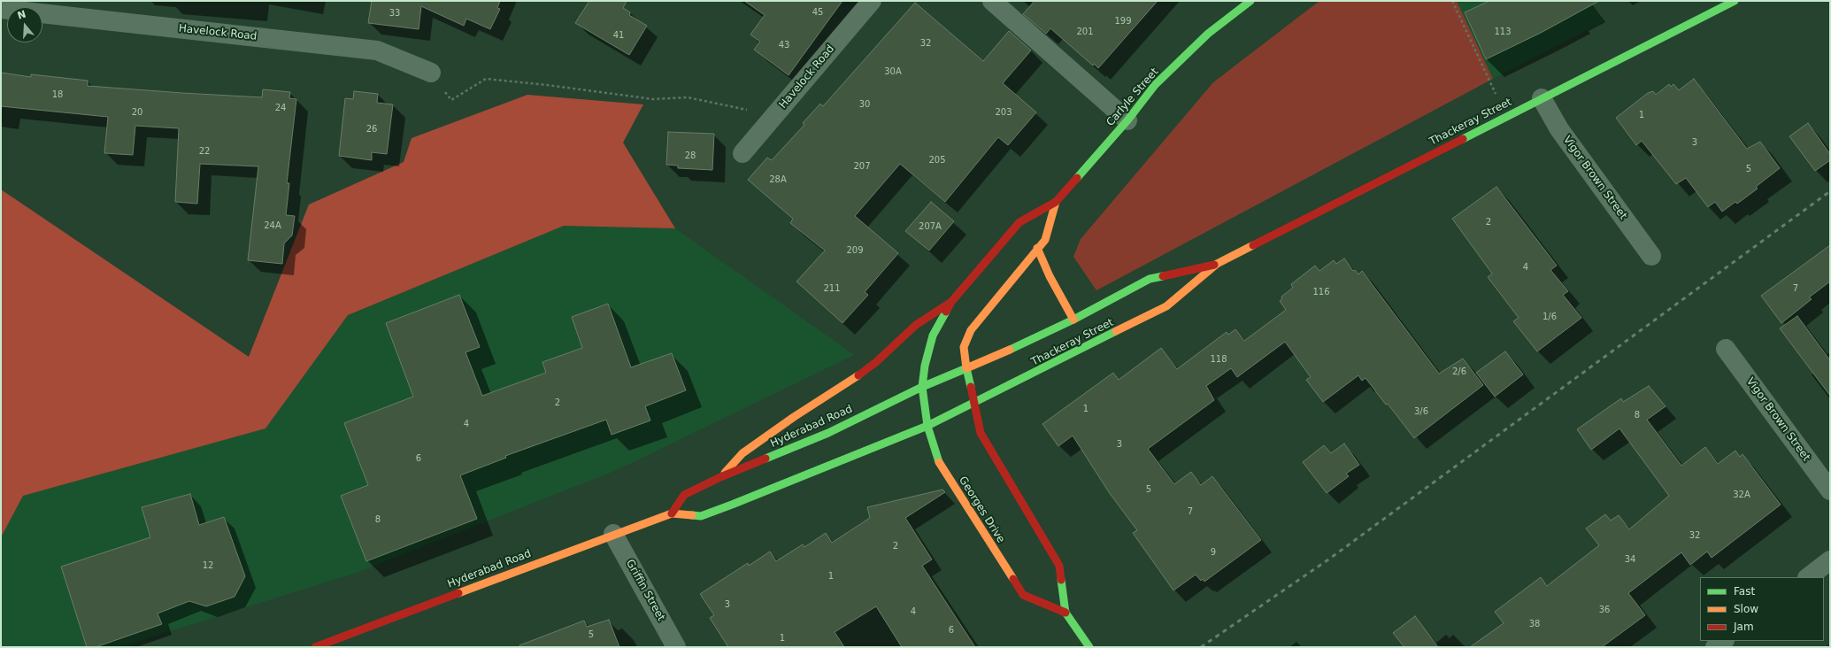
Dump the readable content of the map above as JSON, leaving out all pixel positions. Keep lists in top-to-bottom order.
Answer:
{
  "streets": {
    "main road": [
      "Carlyle Street",
      "Thackeray Street",
      "Hyderabad Road",
      "Georges Drive"
    ],
    "street": ["Havelock Road", "Vigor Brown Street", "Griffin Street"]
  },
  "crossings": [
    ["Carlyle Street", "Thackeray Street"],
    ["Carlyle Street", "Hyderabad Road"],
    ["Carlyle Street", "Georges Drive"],
    ["Thackeray Street", "Vigor Brown Street"],
    ["Thackeray Street", "Hyderabad Road"],
    ["Thackeray Street", "Georges Drive"],
    ["Hyderabad Road", "Georges Drive"],
    ["Hyderabad Road", "Griffin Street"]
  ],
  "house_numbers": [
    "45",
    "33",
    "199",
    "201",
    "113",
    "41",
    "32",
    "43",
    "30A",
    "18",
    "30",
    "24",
    "20",
    "203",
    "1",
    "26",
    "3",
    "22",
    "28",
    "205",
    "207",
    "5",
    "28A",
    "2",
    "24A",
    "207A",
    "209",
    "4",
    "211",
    "7",
    "116",
    "1/6",
    "118",
    "2/6",
    "2",
    "1",
    "3/6",
    "8",
    "4",
    "3",
    "6",
    "5",
    "32A",
    "7",
    "8",
    "32",
    "2",
    "9",
    "34",
    "12",
    "1",
    "3",
    "36",
    "4",
    "38",
    "6",
    "5",
    "1"
  ],
  "legend": ["Fast", "Slow", "Jam"],
  "north": "top"
}
